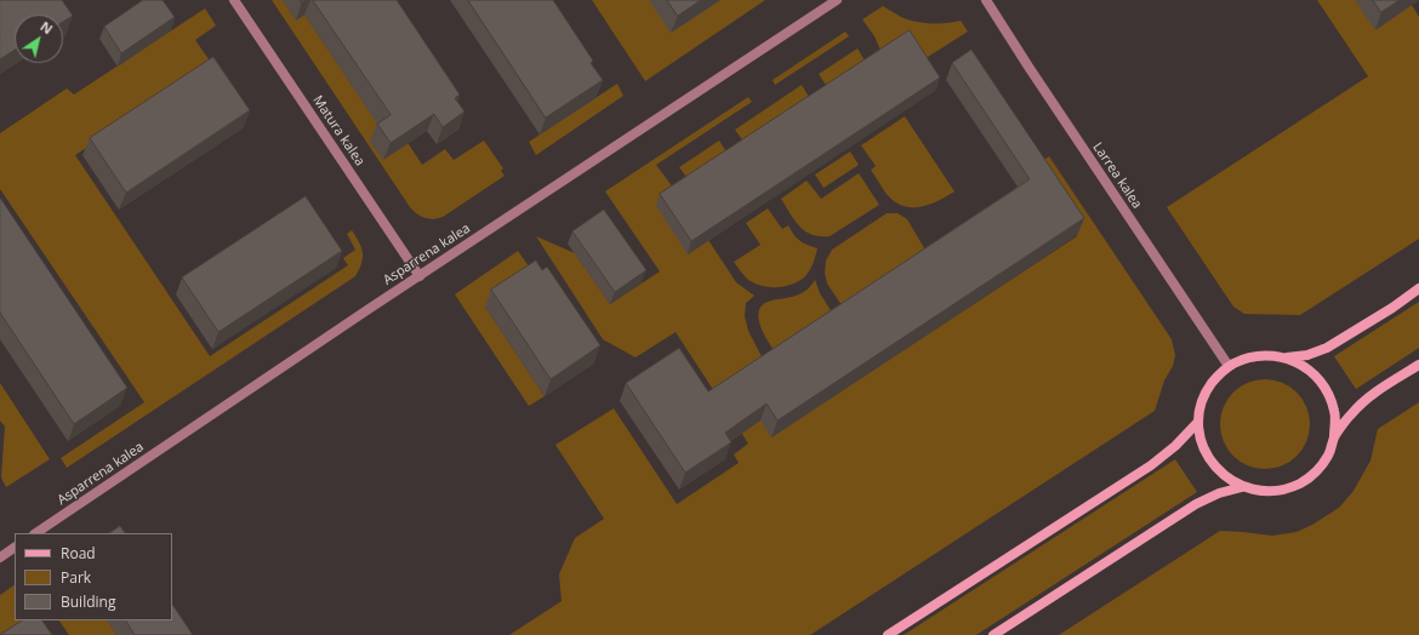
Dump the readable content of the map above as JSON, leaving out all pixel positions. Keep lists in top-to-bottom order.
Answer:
{
  "streets": {
    "street": ["Matura kalea", "Larrea kalea", "Asparrena kalea"]
  },
  "crossings": [
    ["Matura kalea", "Asparrena kalea"]
  ],
  "legend": ["Road", "Park", "Building"],
  "north": "top right"
}
